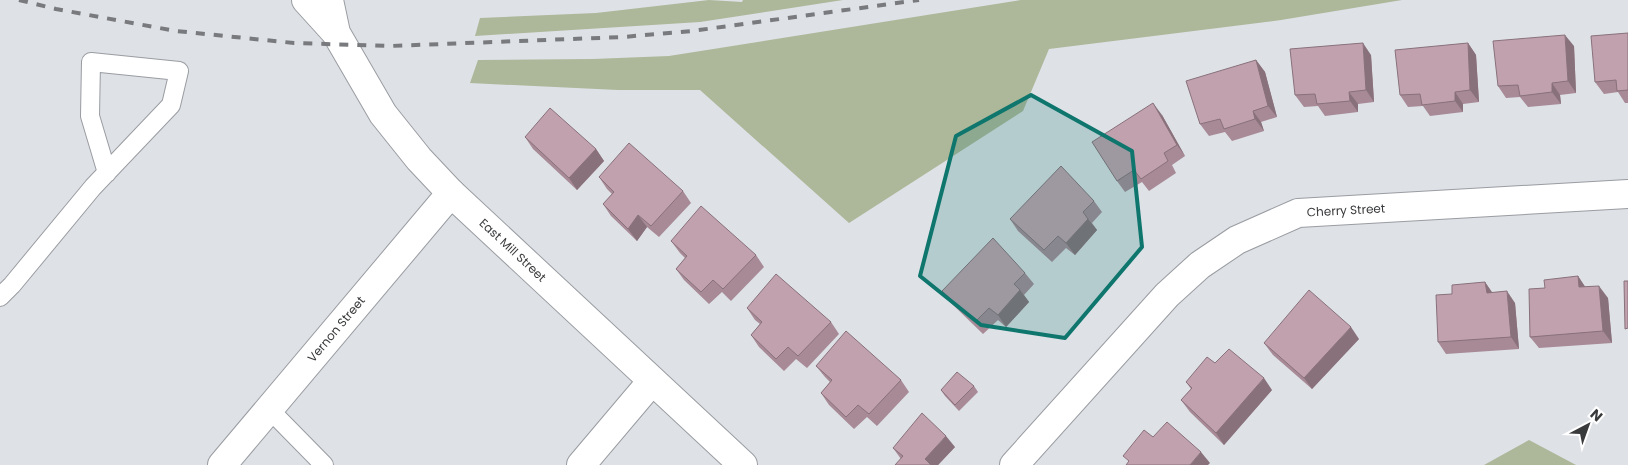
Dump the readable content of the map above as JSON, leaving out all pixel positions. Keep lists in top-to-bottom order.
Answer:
{
  "streets": {
    "street": ["Cherry Street", "East Mill Street", "Vernon Street"]
  },
  "crossings": [
    ["East Mill Street", "Vernon Street"]
  ],
  "north": "top right"
}
